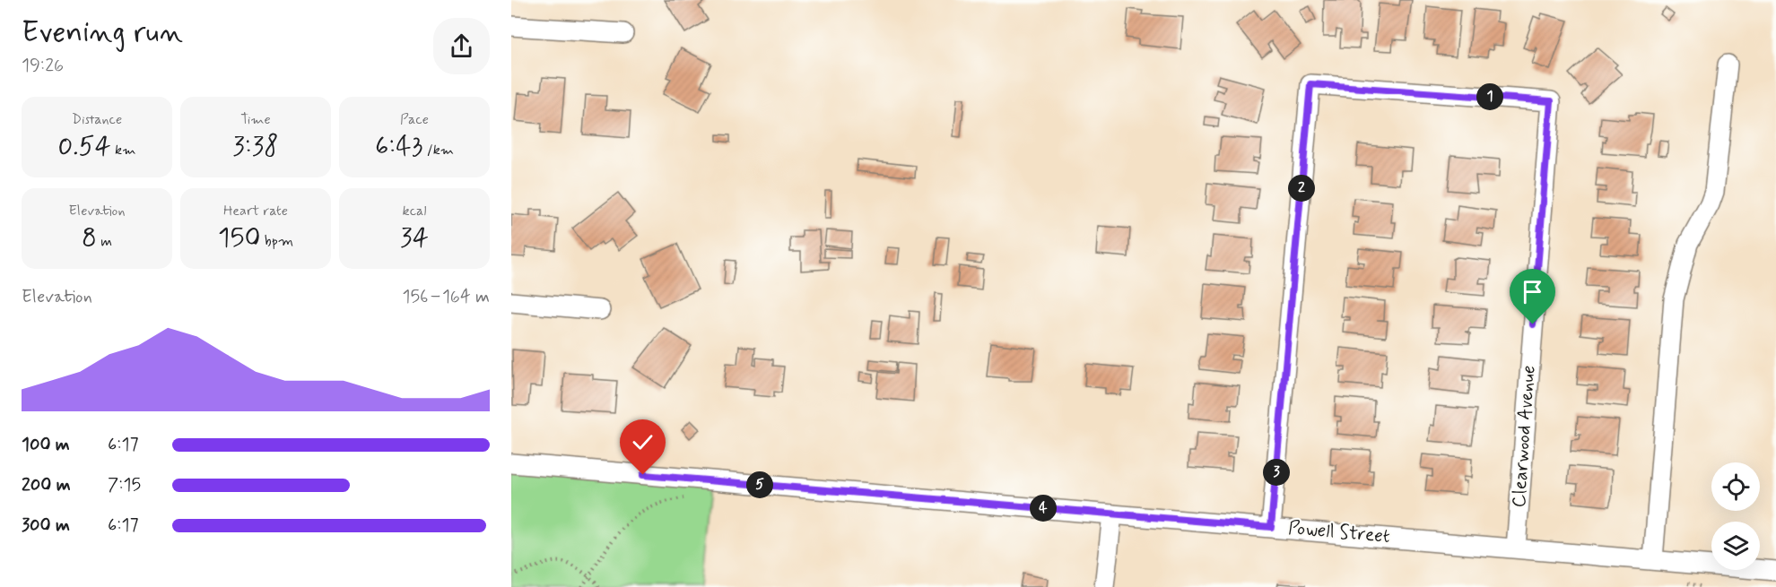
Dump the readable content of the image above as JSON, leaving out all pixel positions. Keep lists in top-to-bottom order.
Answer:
{
  "streets": {
    "street": ["Clearwood Avenue", "Powell Street"]
  },
  "crossings": [
    ["Clearwood Avenue", "Powell Street"]
  ],
  "page": {
    "heading": ["Evening run", "19:26"],
    "pins": [
      "1",
      "2",
      "3",
      "5",
      "4"
    ],
    "stats": [
      ["Distance", "0.54 km"],
      ["Time", "3:38"],
      ["Pace", "6:43 /km"],
      ["Elevation", "8 m"],
      ["Heart rate", "150 bpm"],
      ["kcal", "34"]
    ],
    "chart": ["Elevation", "156–164 m"],
    "list": [
      {
        "name": "100 m",
        "note": "6:17"
      },
      {
        "name": "200 m",
        "note": "7:15"
      },
      {
        "name": "300 m",
        "note": "6:17"
      }
    ]
  }
}
